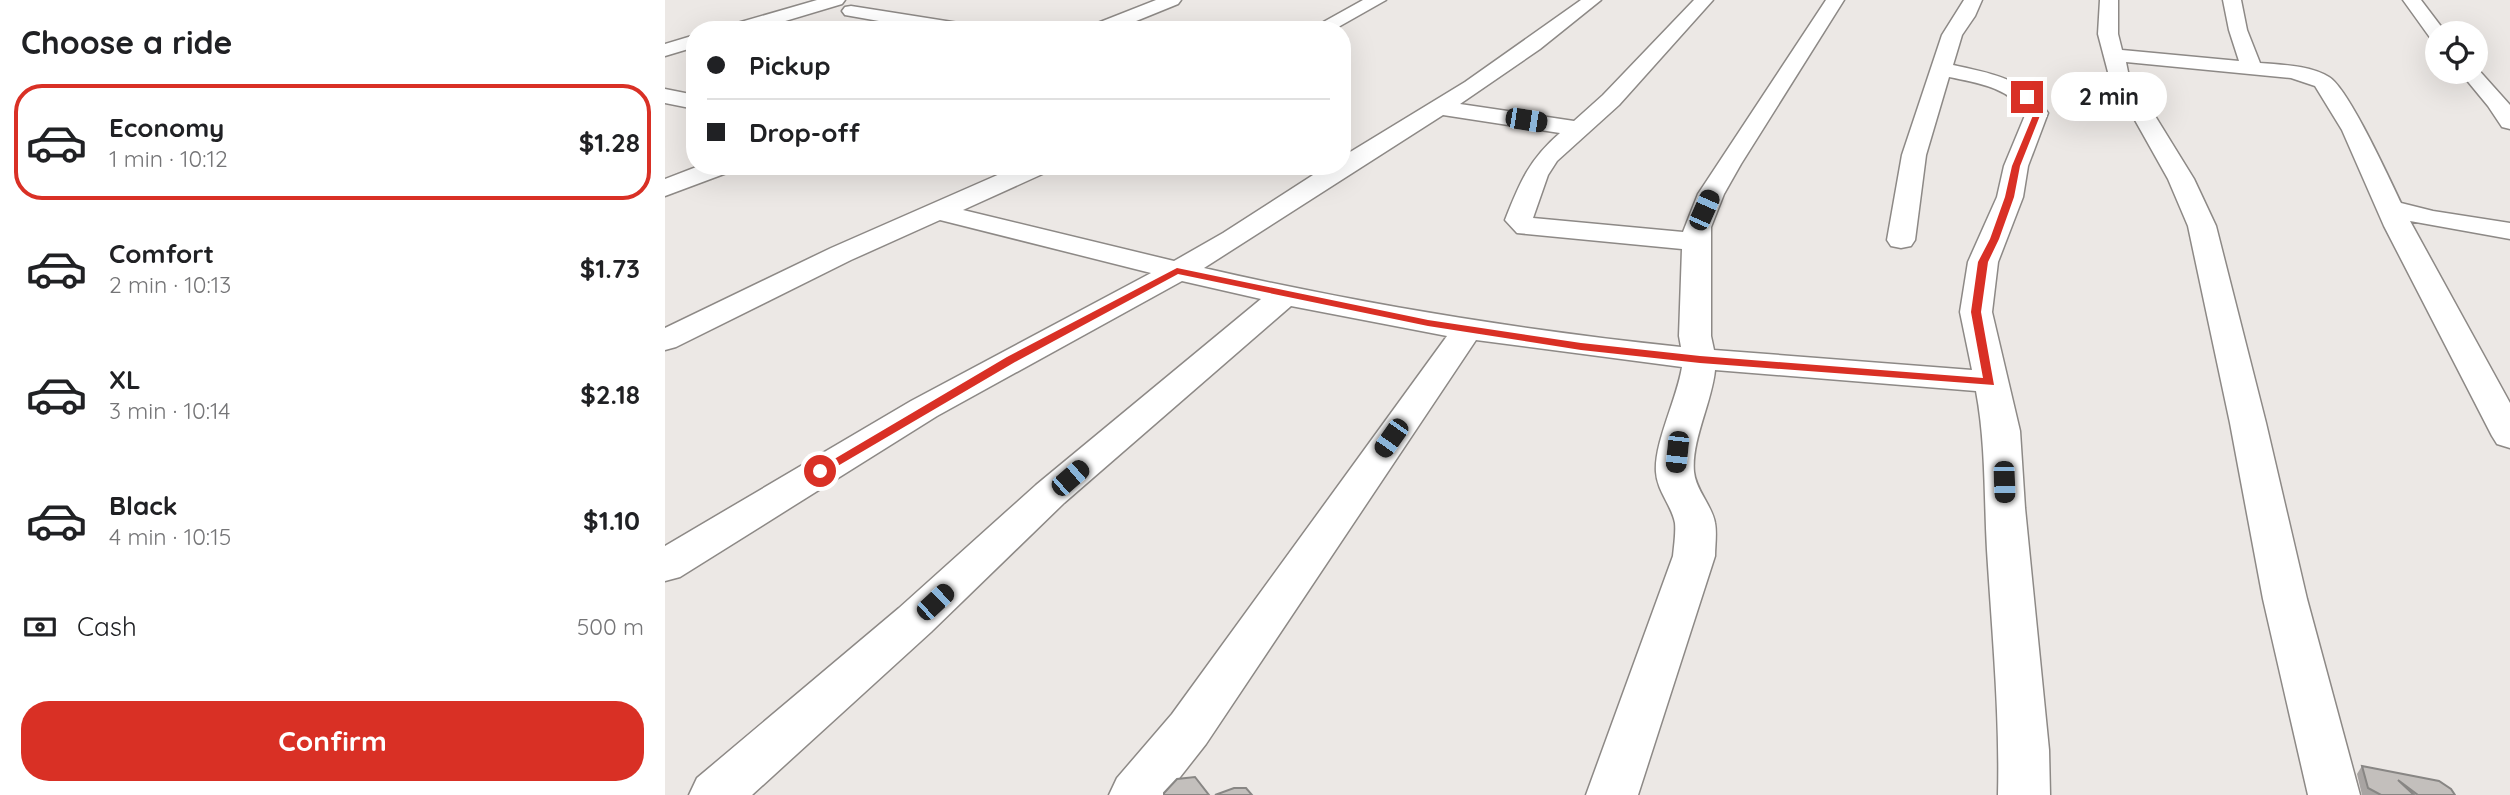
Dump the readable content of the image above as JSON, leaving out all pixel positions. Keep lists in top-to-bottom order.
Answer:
{
  "page": {
    "heading": "Choose a ride",
    "banner": ["Pickup", "Drop-off"],
    "bubble": "2 min",
    "list": [
      {
        "name": "Economy",
        "note": "1 min · 10:12",
        "value": "$1.28"
      },
      {
        "name": "Comfort",
        "note": "2 min · 10:13",
        "value": "$1.73"
      },
      {
        "name": "XL",
        "note": "3 min · 10:14",
        "value": "$2.18"
      },
      {
        "name": "Black",
        "note": "4 min · 10:15",
        "value": "$1.10"
      }
    ],
    "pay": ["Cash", "500 m"],
    "buttons": "Confirm"
  }
}
